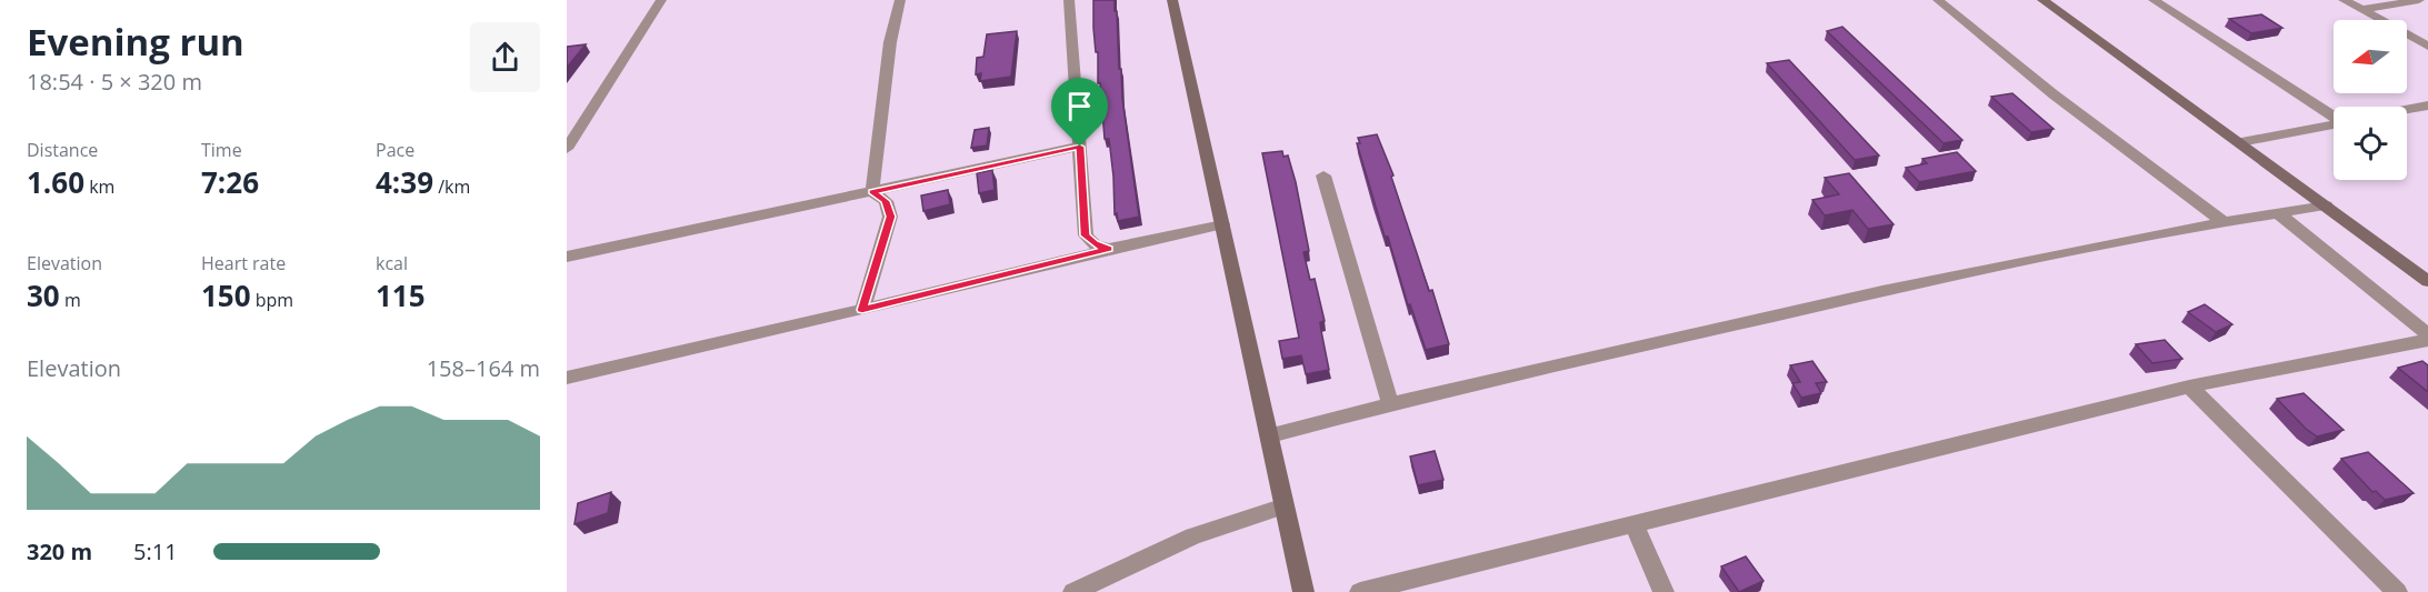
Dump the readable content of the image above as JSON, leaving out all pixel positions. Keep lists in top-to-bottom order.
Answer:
{
  "north": "left",
  "page": {
    "heading": ["Evening run", "18:54 · 5 × 320 m"],
    "stats": [
      ["Distance", "1.60 km"],
      ["Time", "7:26"],
      ["Pace", "4:39 /km"],
      ["Elevation", "30 m"],
      ["Heart rate", "150 bpm"],
      ["kcal", "115"]
    ],
    "chart": ["Elevation", "158–164 m"],
    "list": [
      {
        "name": "320 m",
        "note": "5:11"
      }
    ]
  }
}
